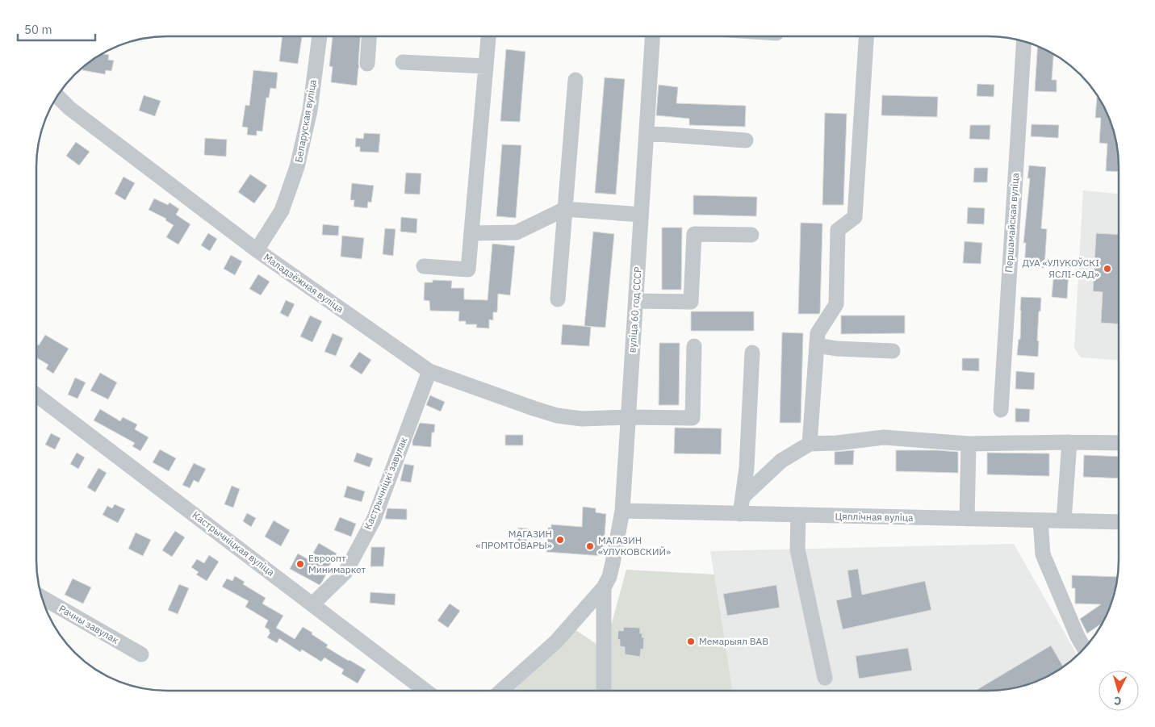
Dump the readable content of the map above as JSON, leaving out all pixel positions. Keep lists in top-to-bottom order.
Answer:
{
  "streets": {
    "street": [
      "Беларуская вуліца",
      "Першамайская вуліца",
      "Маладзёжная вуліца",
      "вуліца 60 год СССР",
      "Кастрычніцкі завулак",
      "Цяплічная вуліца",
      "Кастрычніцкая вуліца",
      "Рачны завулак"
    ]
  },
  "crossings": [
    ["Беларуская вуліца", "Маладзёжная вуліца"],
    ["Маладзёжная вуліца", "вуліца 60 год СССР"],
    ["Маладзёжная вуліца", "Кастрычніцкі завулак"],
    ["вуліца 60 год СССР", "Цяплічная вуліца"],
    ["Кастрычніцкі завулак", "Кастрычніцкая вуліца"]
  ],
  "places": [
    "ДУА «УЛУКОЎСКІ ЯСЛІ-САД»",
    "МАГАЗИН «ПРОМТОВАРЫ»",
    "МАГАЗИН «УЛУКОВСКИЙ»",
    "Евроопт Минимаркет",
    "Мемарыял ВАВ"
  ],
  "scale_bar": "50 m",
  "north": "bottom"
}
